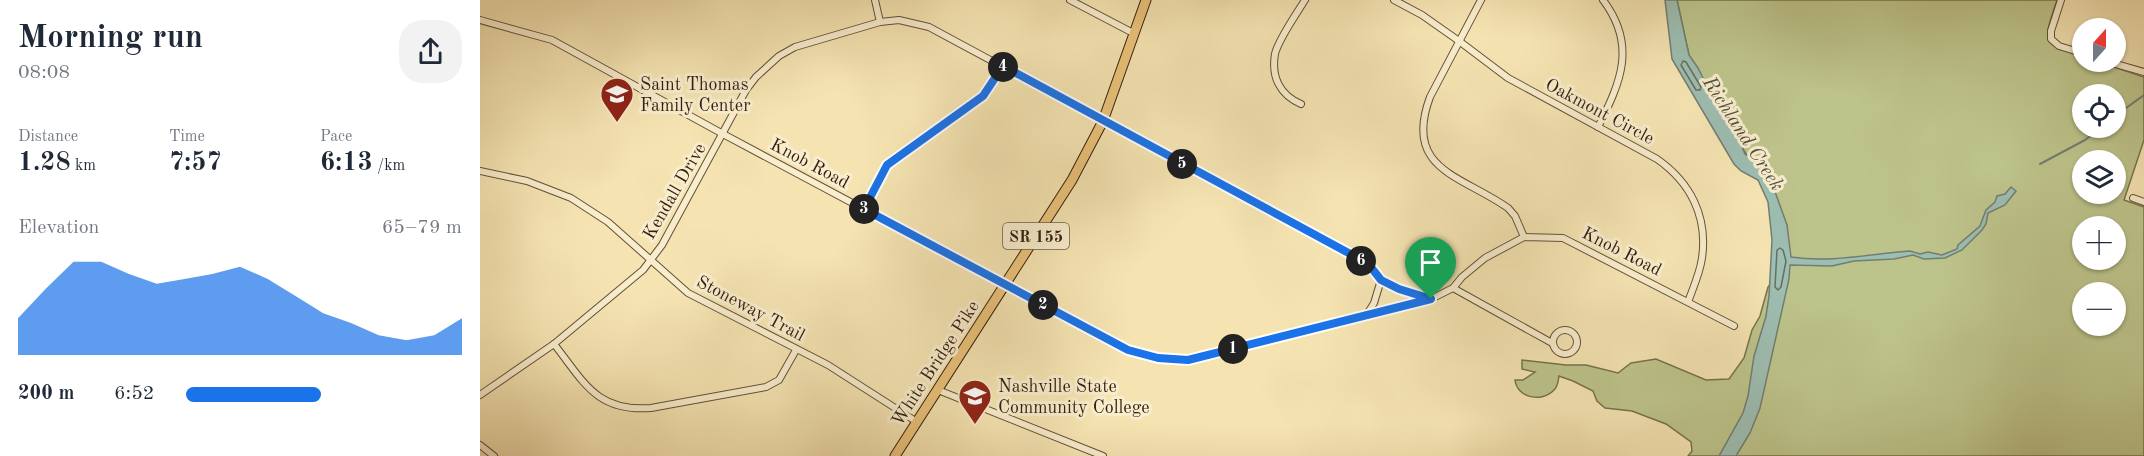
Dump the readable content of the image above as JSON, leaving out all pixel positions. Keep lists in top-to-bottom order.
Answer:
{
  "streets": {
    "main road": ["SR 155", "White Bridge Pike"],
    "street": [
      "Oakmont Circle",
      "Knob Road",
      "Kendall Drive",
      "Stoneway Trail"
    ]
  },
  "crossings": [
    ["Oakmont Circle", "Knob Road"],
    ["Knob Road", "Kendall Drive"],
    ["Knob Road", "White Bridge Pike"],
    ["Kendall Drive", "Stoneway Trail"],
    ["Kendall Drive", "White Bridge Pike"],
    ["Stoneway Trail", "White Bridge Pike"]
  ],
  "water": ["Richland Creek"],
  "places": {
    "school or university": ["Saint Thomas Family Center", "Nashville State Community College"]
  },
  "north": "top",
  "page": {
    "heading": ["Morning run", "08:08"],
    "map_buttons": ["+", "−"],
    "pins": [
      "4",
      "5",
      "3",
      "6",
      "2",
      "1"
    ],
    "stats": [
      ["Distance", "1.28 km"],
      ["Time", "7:57"],
      ["Pace", "6:13 /km"]
    ],
    "chart": ["Elevation", "65–79 m"],
    "list": [
      {
        "name": "200 m",
        "note": "6:52"
      }
    ]
  }
}
